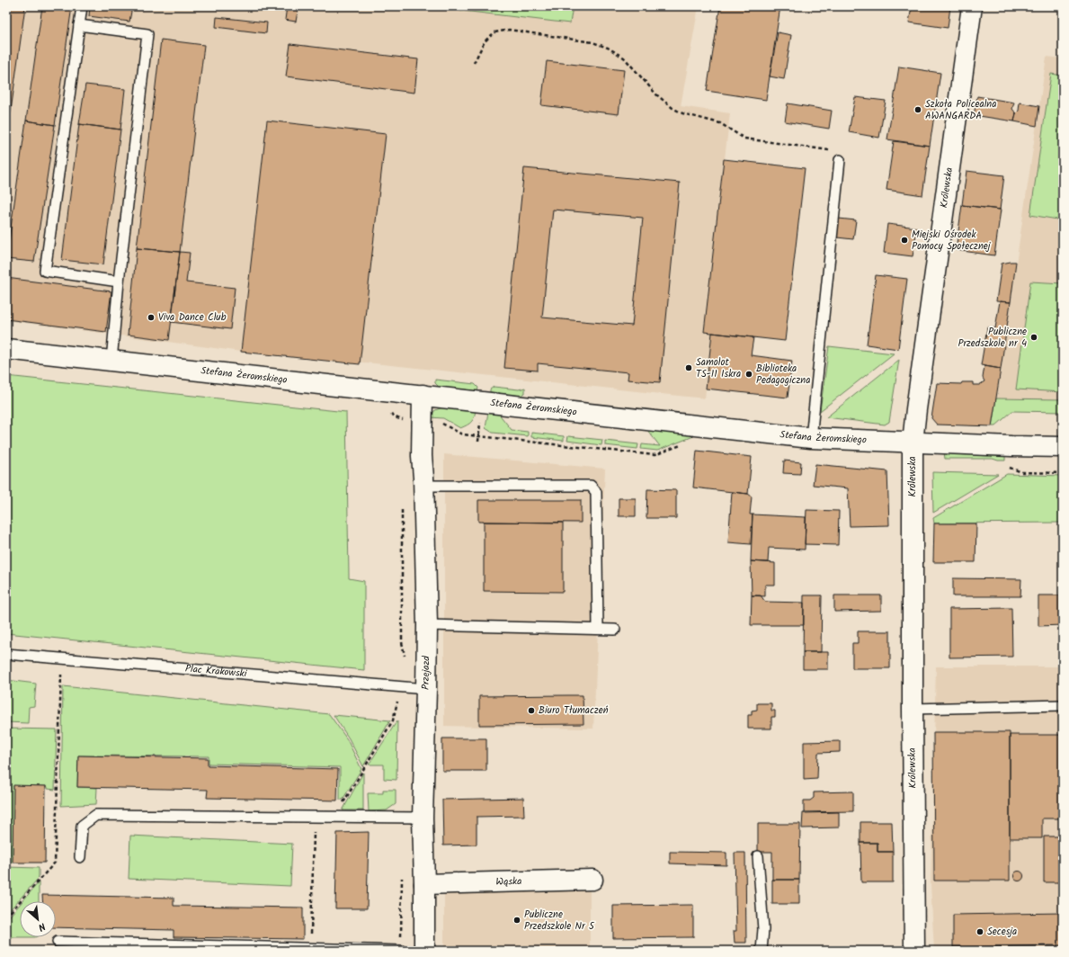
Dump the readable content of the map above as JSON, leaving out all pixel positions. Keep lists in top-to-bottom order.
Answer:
{
  "streets": {
    "street": [
      "Królewska",
      "Stefana Żeromskiego",
      "Przejazd",
      "Wąska"
    ],
    "lane": ["Plac Krakowski"]
  },
  "crossings": [
    ["Królewska", "Stefana Żeromskiego"],
    ["Stefana Żeromskiego", "Przejazd"],
    ["Plac Krakowski", "Przejazd"],
    ["Przejazd", "Wąska"]
  ],
  "places": [
    "Szkoła Policealna AWANGARDA",
    "Miejski Ośrodek Pomocy Społecznej",
    "Viva Dance Club",
    "Publiczne Przedszkole nr 4",
    "Samolot TS-11 Iskra",
    "Biblioteka Pedagogiczna",
    "Biuro Tłumaczeń",
    "Publiczne Przedszkole Nr 5",
    "Secesja"
  ],
  "north": "bottom right"
}
